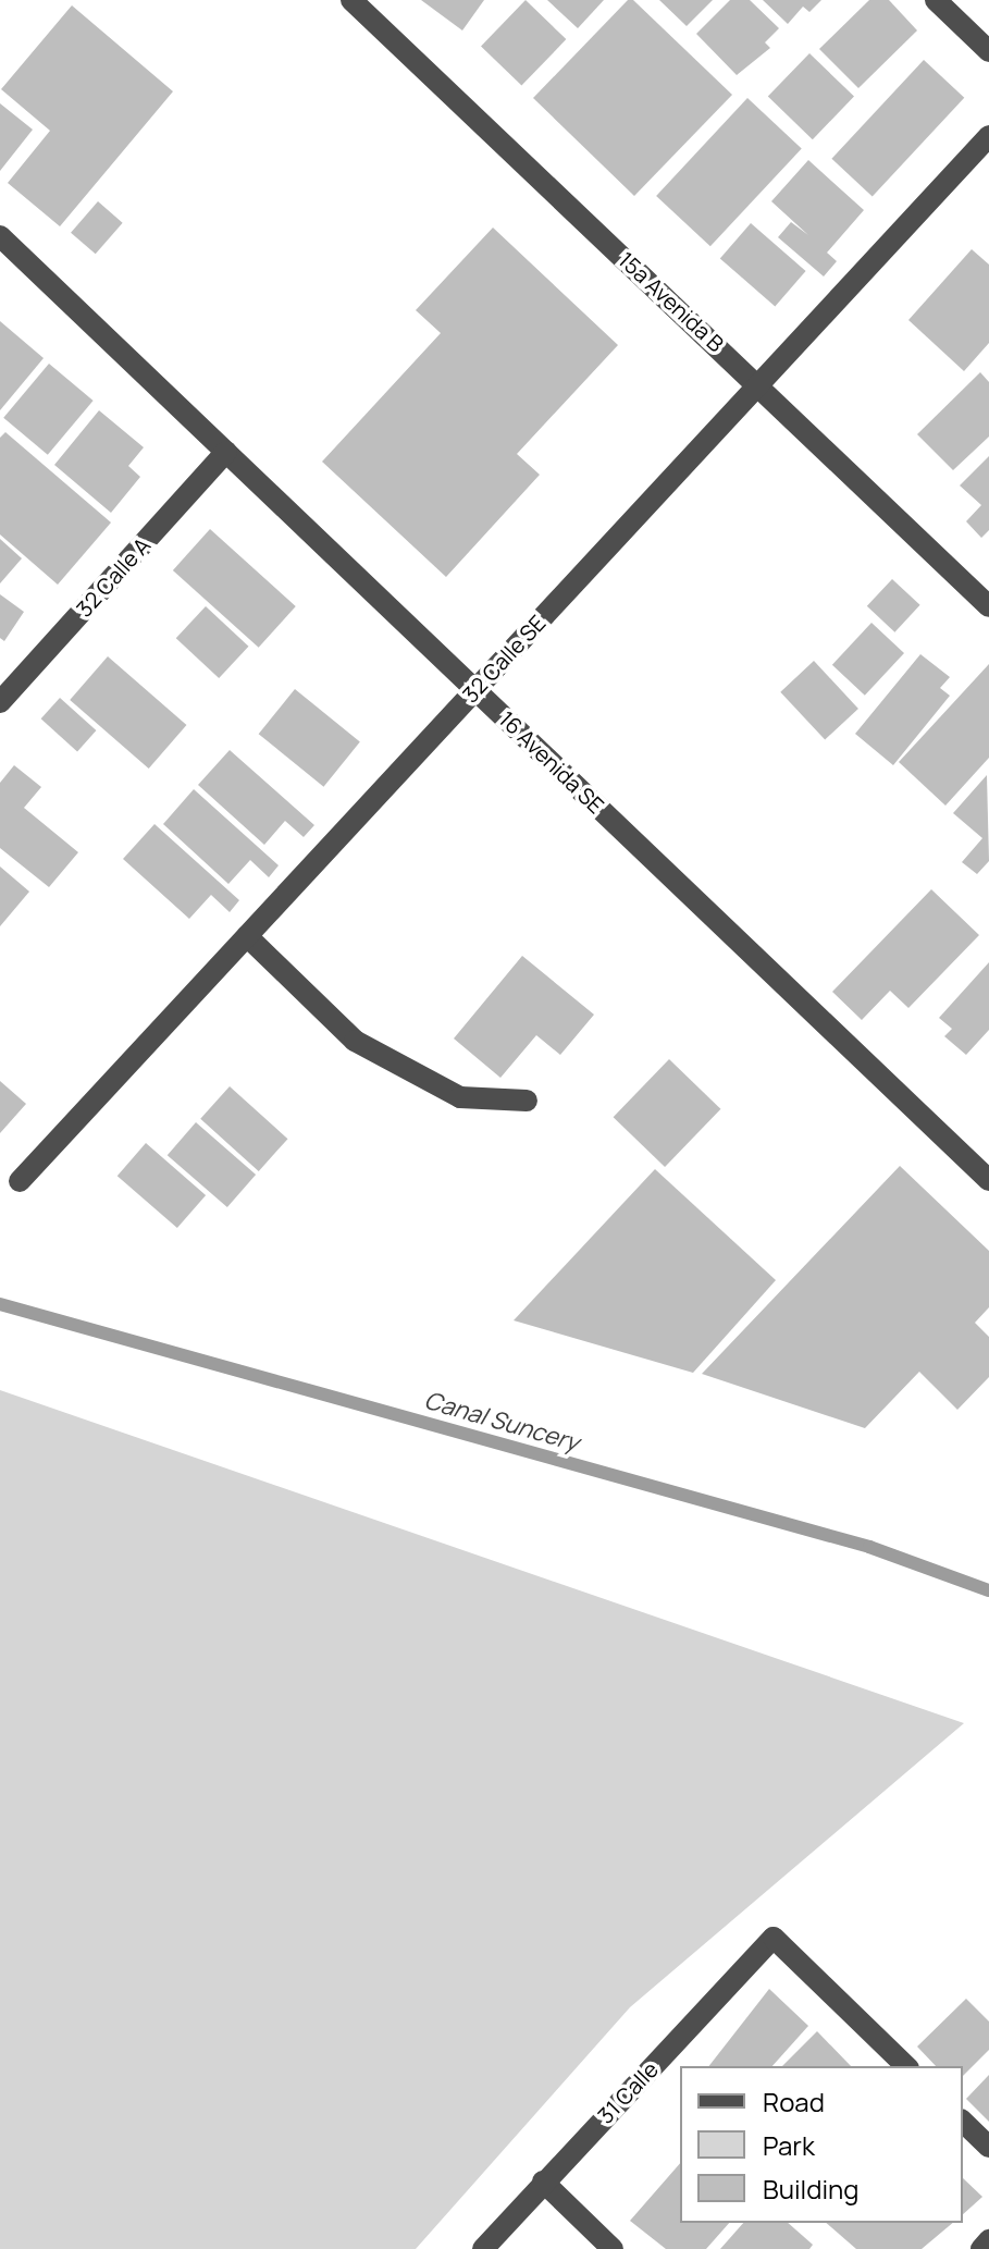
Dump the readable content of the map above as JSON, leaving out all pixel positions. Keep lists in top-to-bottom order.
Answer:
{
  "streets": {
    "street": [
      "15a Avenida B",
      "32 Calle A",
      "32 Calle SE",
      "16 Avenida SE",
      "31 Calle"
    ]
  },
  "crossings": [
    ["15a Avenida B", "32 Calle SE"],
    ["32 Calle A", "16 Avenida SE"],
    ["32 Calle SE", "16 Avenida SE"]
  ],
  "water": ["Canal Suncery"],
  "legend": ["Road", "Park", "Building"]
}
